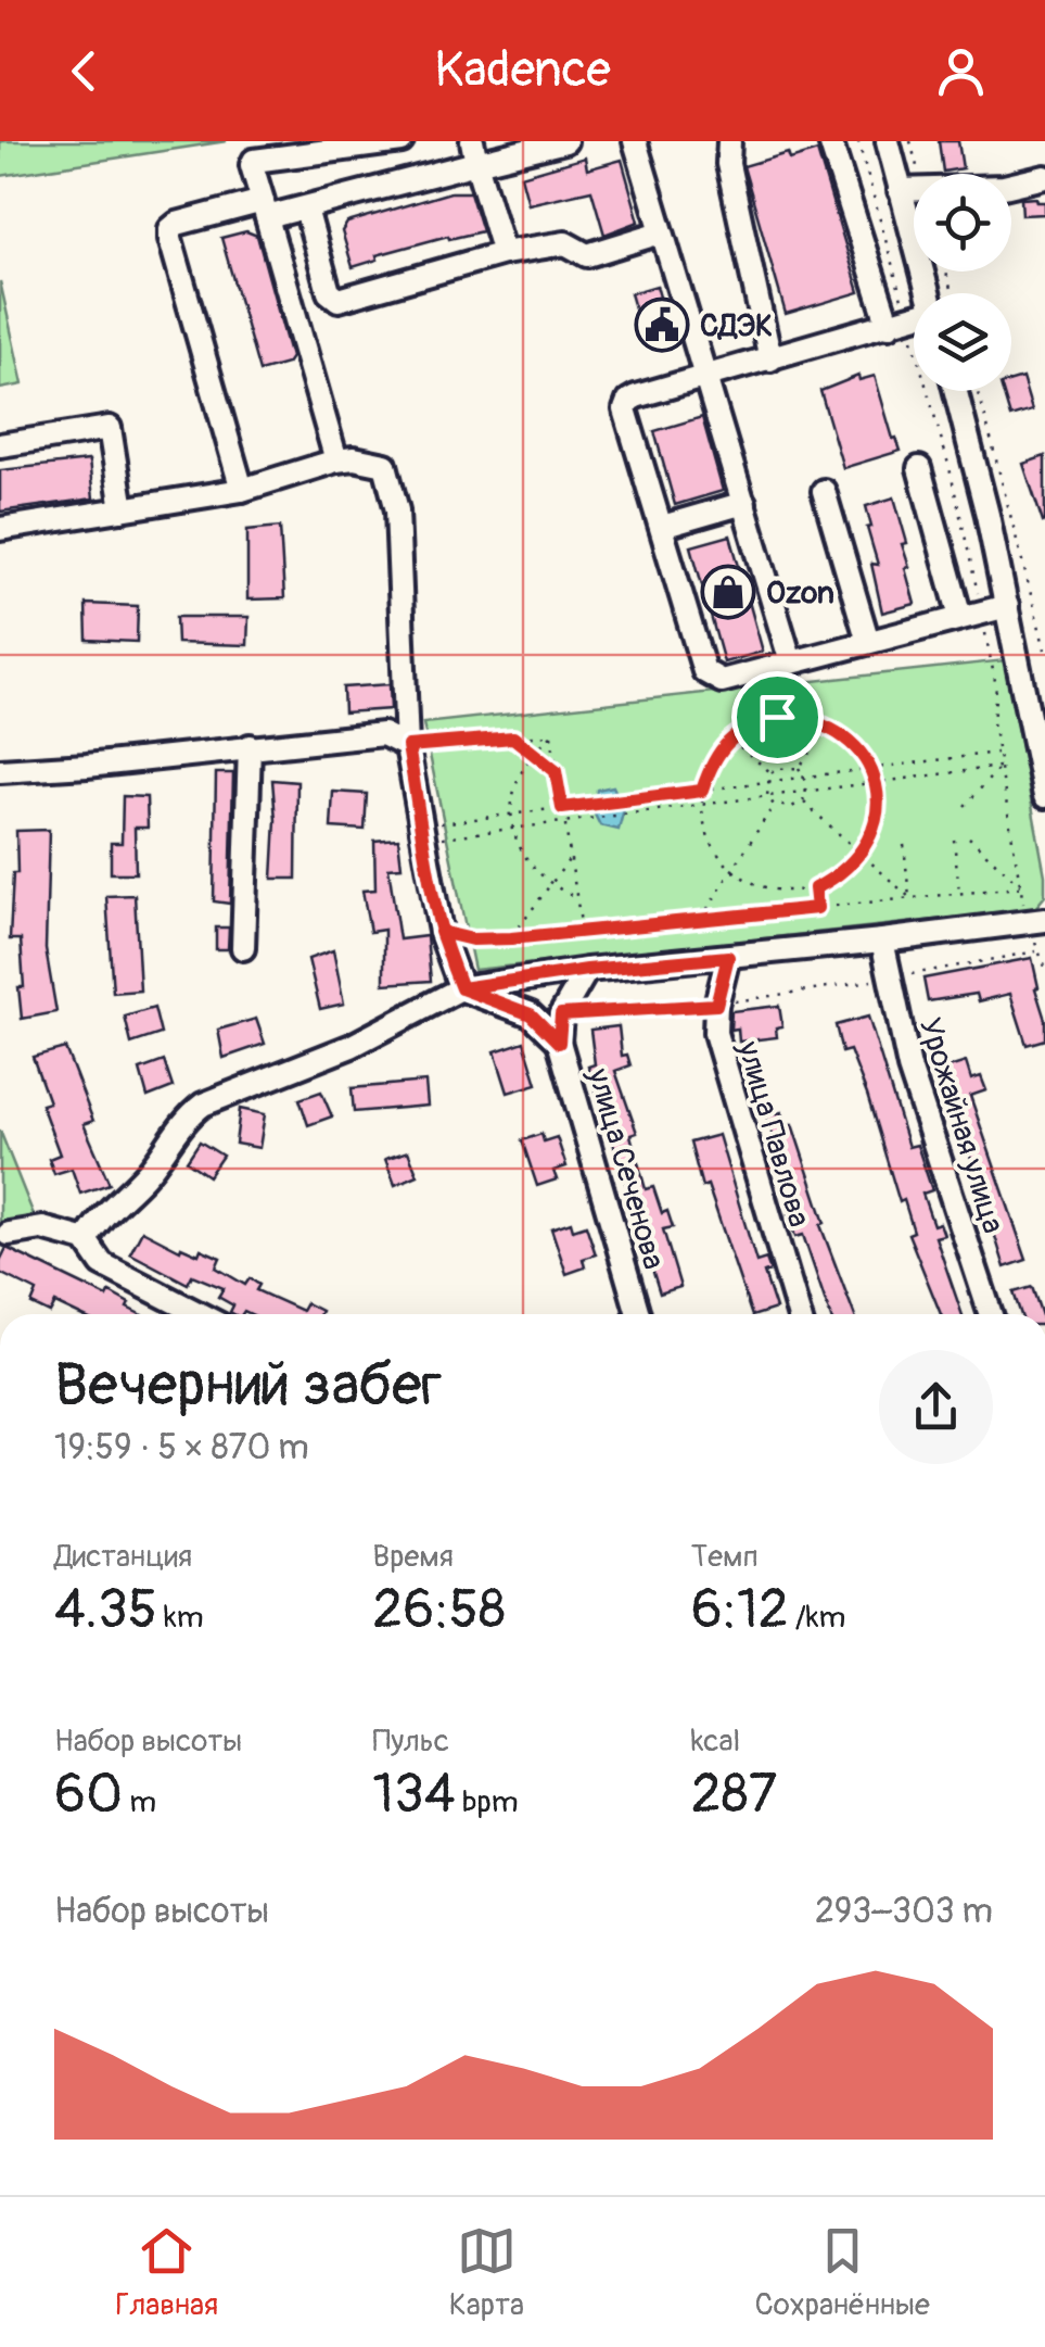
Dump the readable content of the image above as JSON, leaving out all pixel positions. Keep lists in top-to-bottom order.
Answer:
{
  "streets": {
    "street": ["Урожайная улица", "улица Павлова", "улица Сеченова"]
  },
  "places": {
    "public building": ["СДЭК"],
    "shop": ["Ozon"]
  },
  "page": {
    "header": "Kadence",
    "heading": ["Вечерний забег", "19:59 · 5 × 870 m"],
    "stats": [
      ["Дистанция", "4.35 km"],
      ["Время", "26:58"],
      ["Темп", "6:12 /km"],
      ["Набор высоты", "60 m"],
      ["Пульс", "134 bpm"],
      ["kcal", "287"]
    ],
    "chart": ["Набор высоты", "293–303 m"],
    "tabs": ["Главная", "Карта", "Сохранённые"]
  }
}
